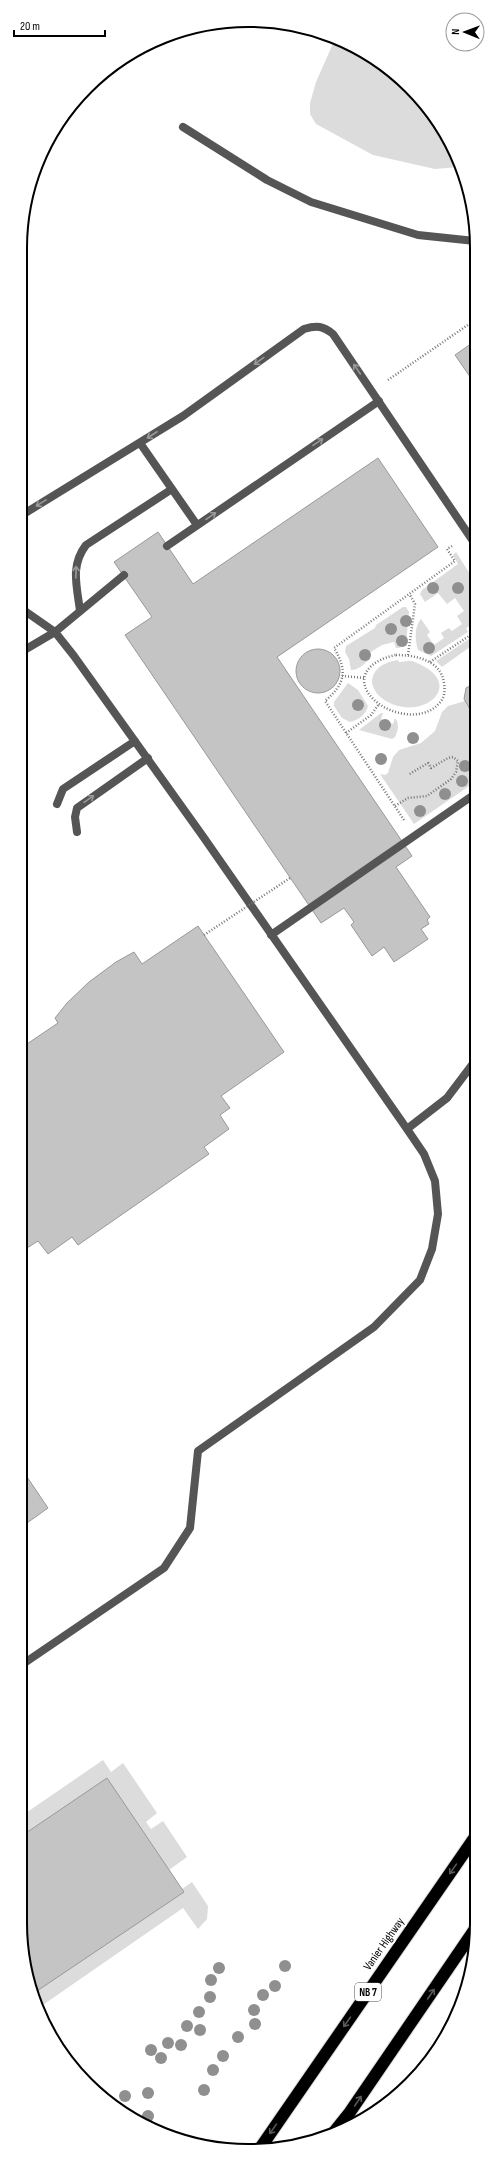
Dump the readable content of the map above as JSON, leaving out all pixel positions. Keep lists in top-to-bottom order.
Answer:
{
  "streets": {
    "highway": ["Vanier Highway", "NB 7"]
  },
  "scale_bar": "20 m",
  "north": "left"
}
